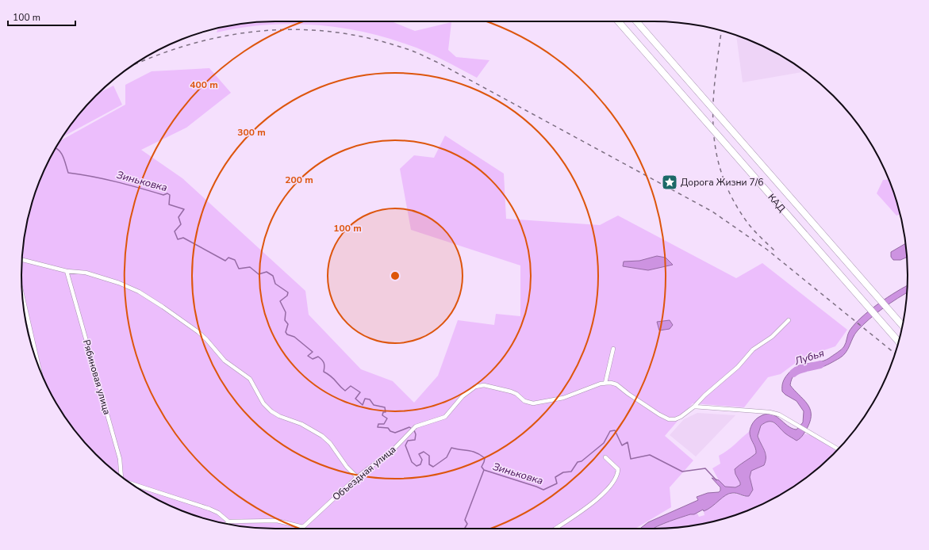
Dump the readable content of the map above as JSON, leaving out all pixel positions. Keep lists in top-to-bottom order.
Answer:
{
  "streets": {
    "highway": ["КАД"],
    "street": ["Рябиновая улица", "Объездная улица"]
  },
  "crossings": [
    ["Рябиновая улица", "Объездная улица"]
  ],
  "water": ["Зиньковка", "Лубья"],
  "places": {
    "place": ["Дорога Жизни 7/6"]
  },
  "scale_bar": "100 m",
  "rings": [
    "400 m",
    "300 m",
    "200 m",
    "100 m"
  ]
}
